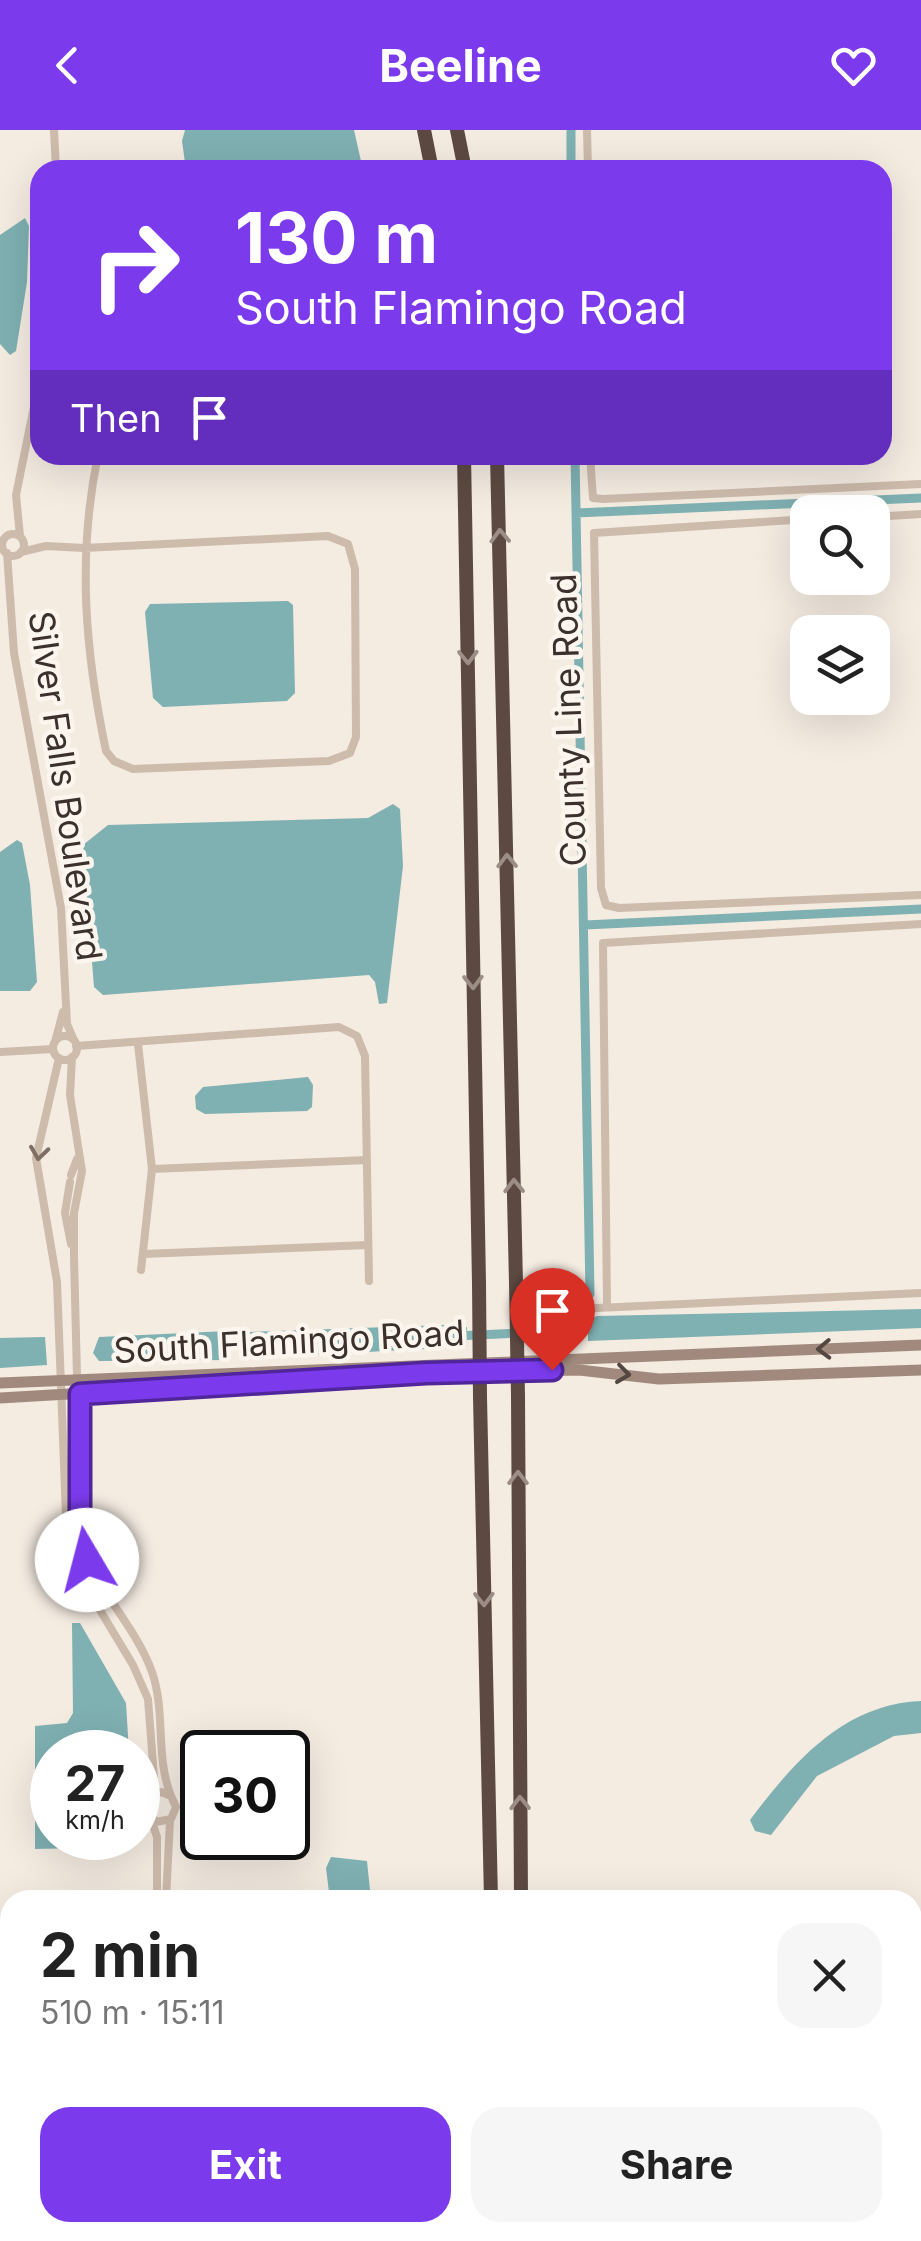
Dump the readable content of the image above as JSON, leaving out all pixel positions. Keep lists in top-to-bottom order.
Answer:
{
  "streets": {
    "main road": ["South Flamingo Road"],
    "street": ["County Line Road", "Silver Falls Boulevard"]
  },
  "crossings": [
    ["Silver Falls Boulevard", "South Flamingo Road"]
  ],
  "page": {
    "header": "Beeline",
    "turn": ["130 m", "South Flamingo Road"],
    "then": "Then",
    "speed": "27 km/h",
    "limit": "30",
    "heading": ["2 min", "510 m · 15:11"],
    "buttons": ["Exit", "Share"]
  }
}
